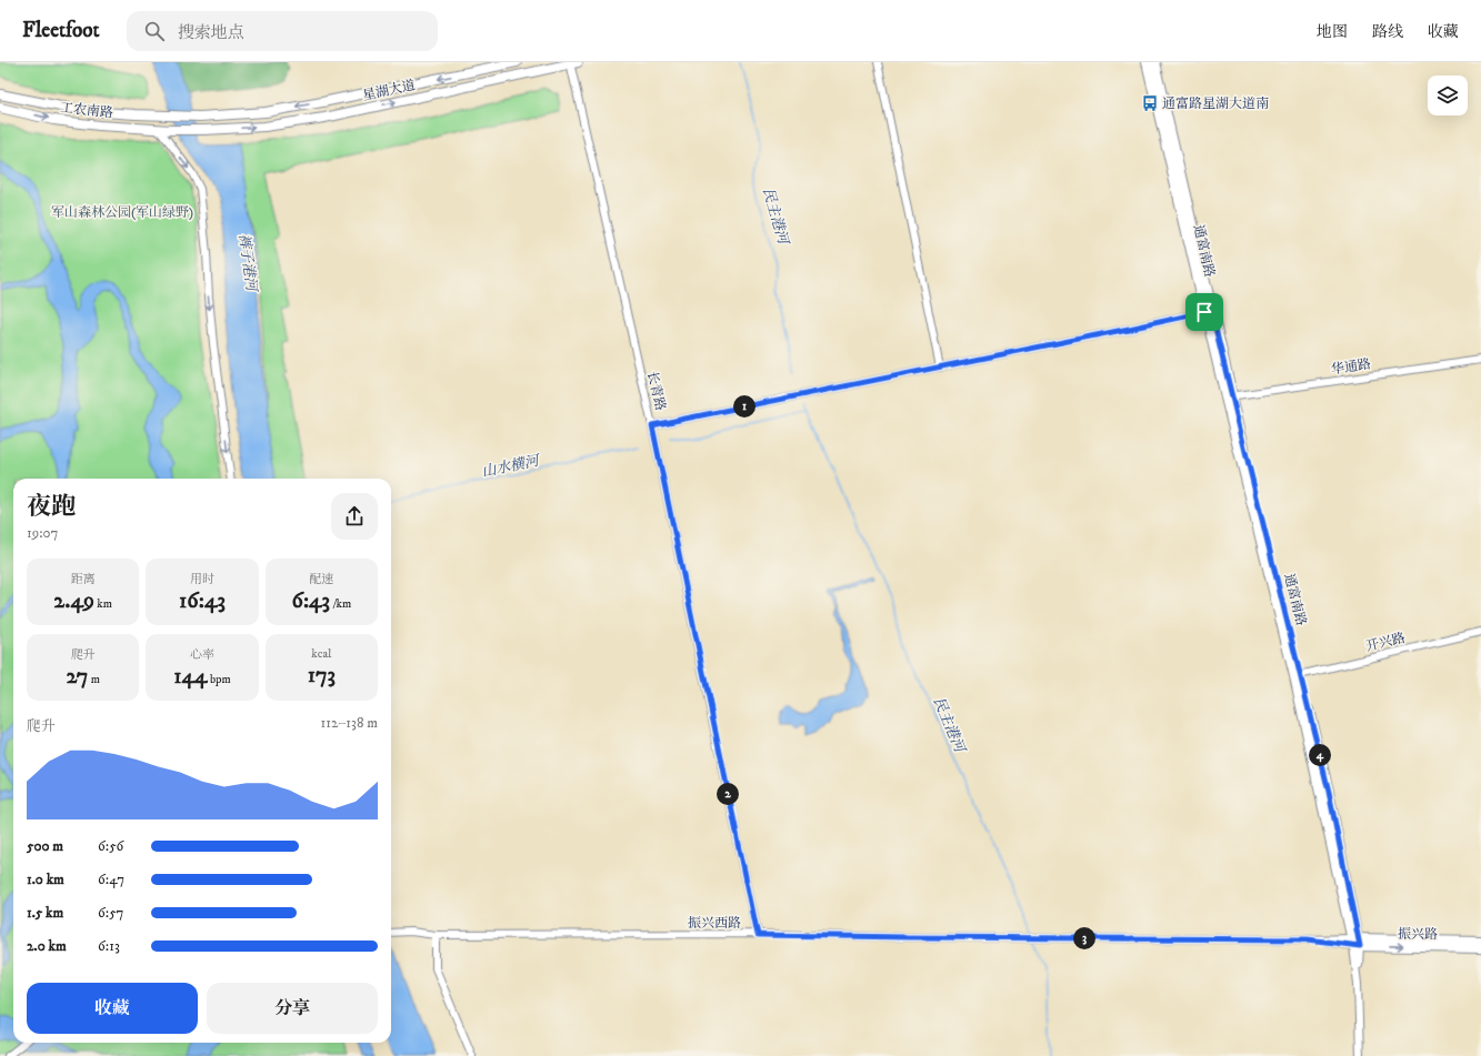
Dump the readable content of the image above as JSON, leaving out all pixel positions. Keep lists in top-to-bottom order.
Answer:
{
  "streets": {
    "main road": [
      "星湖大道",
      "工农南路",
      "通富南路",
      "振兴路"
    ],
    "street": [
      "华通路",
      "长青路",
      "开兴路",
      "振兴西路"
    ]
  },
  "crossings": [
    ["星湖大道", "工农南路"],
    ["星湖大道", "长青路"],
    ["通富南路", "华通路"],
    ["通富南路", "开兴路"],
    ["通富南路", "振兴西路"],
    ["通富南路", "振兴路"],
    ["长青路", "振兴西路"],
    ["振兴西路", "振兴路"]
  ],
  "water": ["民主港河", "裤子港河", "山水横河"],
  "parks": ["军山森林公园(军山绿野)"],
  "places": {
    "bus stop": ["通富路星湖大道南"]
  },
  "page": {
    "header": "Fleetfoot",
    "search": "搜索地点",
    "nav": ["地图", "路线", "收藏"],
    "pins": [
      "1",
      "4",
      "2",
      "3"
    ],
    "heading": ["夜跑", "19:07"],
    "stats": [
      ["距离", "2.49 km"],
      ["用时", "16:43"],
      ["配速", "6:43 /km"],
      ["爬升", "27 m"],
      ["心率", "144 bpm"],
      ["kcal", "173"]
    ],
    "chart": ["爬升", "112–138 m"],
    "list": [
      {
        "name": "500 m",
        "note": "6:56"
      },
      {
        "name": "1.0 km",
        "note": "6:47"
      },
      {
        "name": "1.5 km",
        "note": "6:57"
      },
      {
        "name": "2.0 km",
        "note": "6:13"
      }
    ],
    "buttons": ["收藏", "分享"]
  }
}
